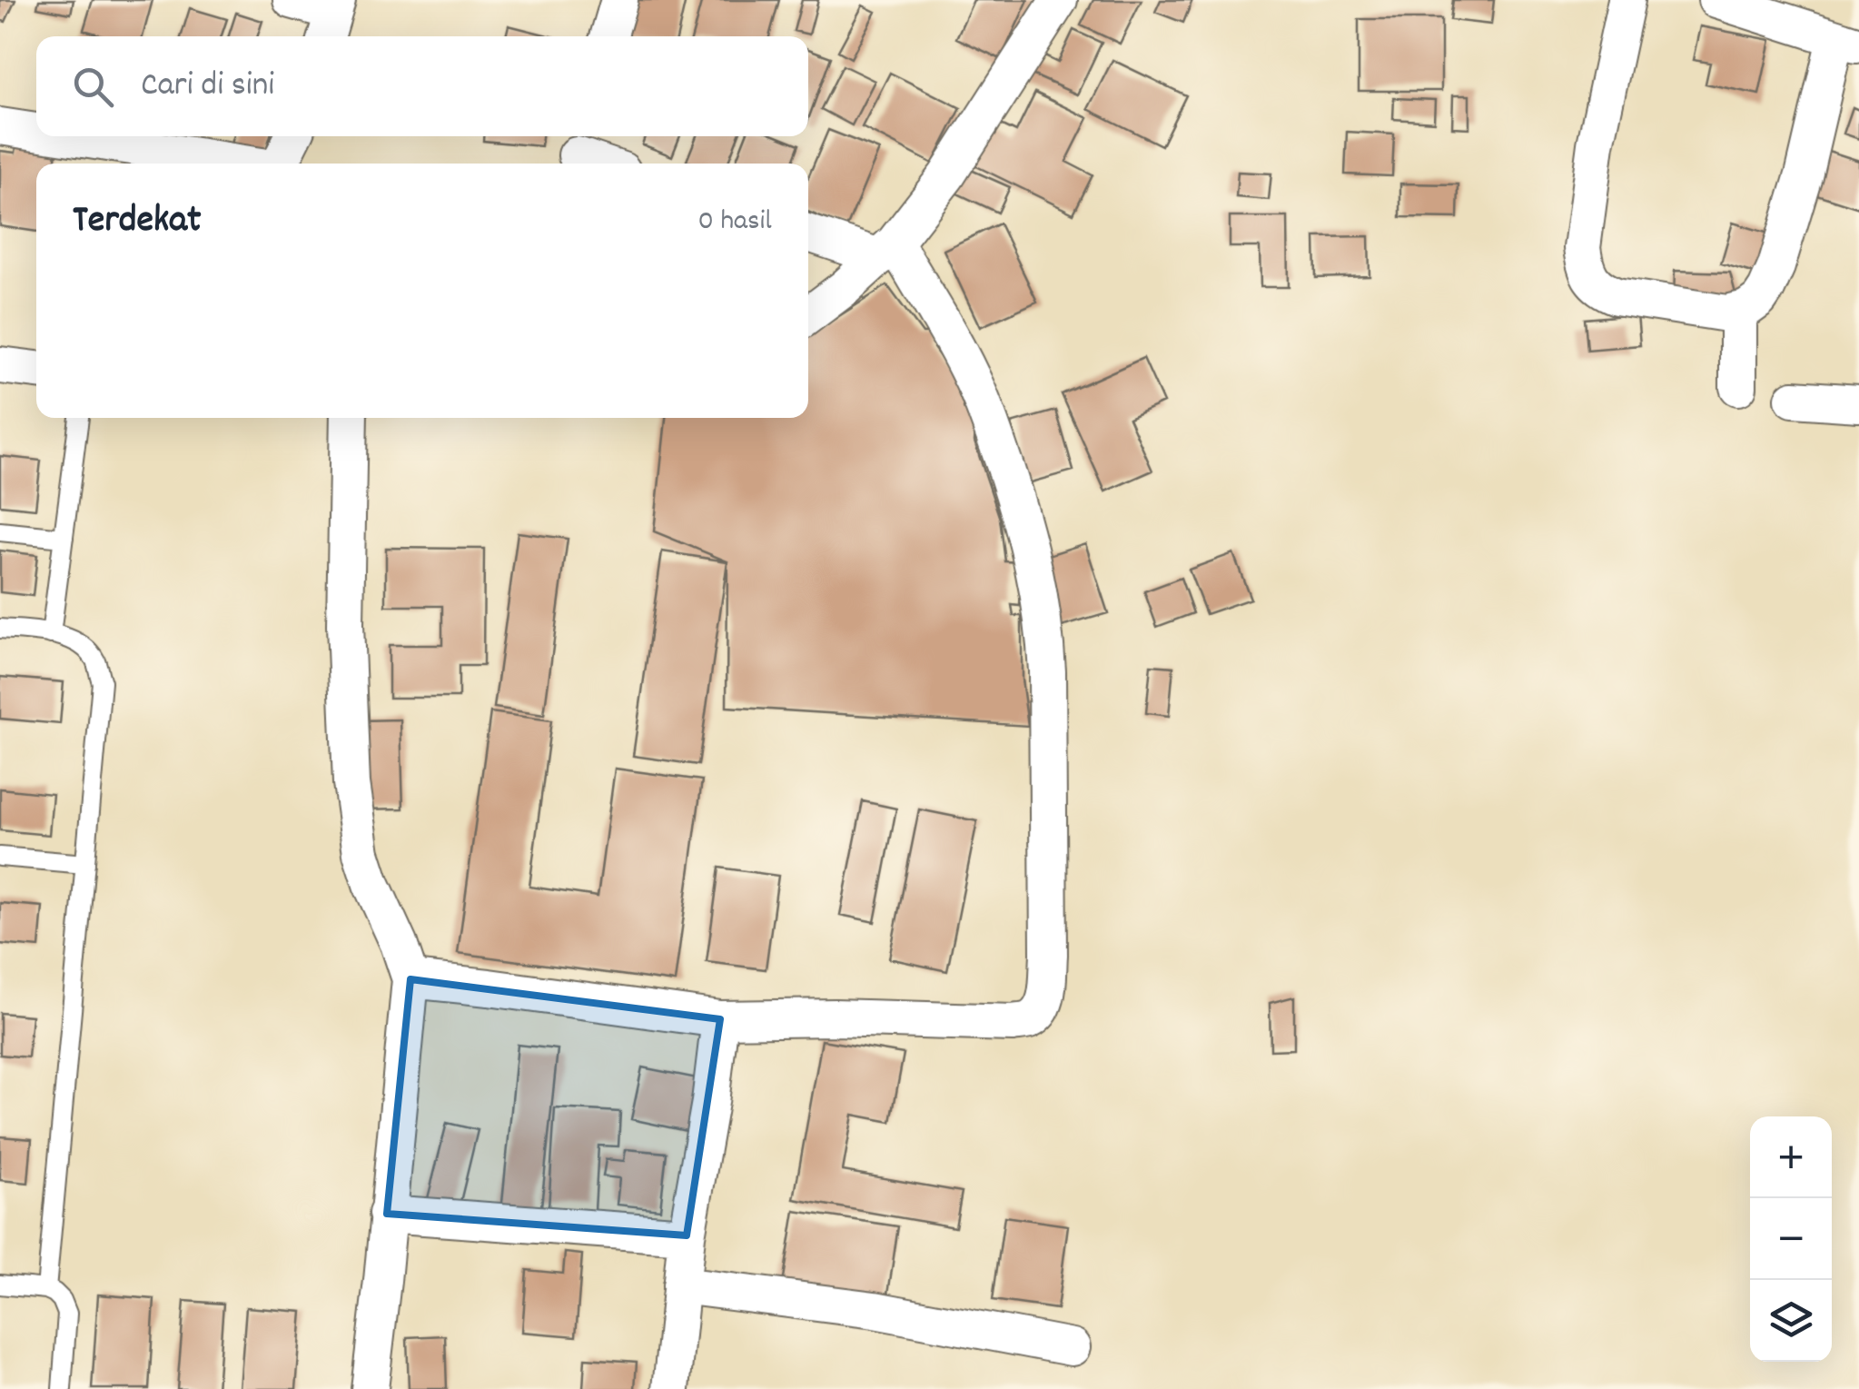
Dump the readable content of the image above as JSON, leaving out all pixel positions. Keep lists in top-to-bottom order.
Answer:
{
  "page": {
    "search": "Cari di sini",
    "heading": ["Terdekat", "0 hasil"],
    "map_buttons": ["+", "−"]
  }
}
